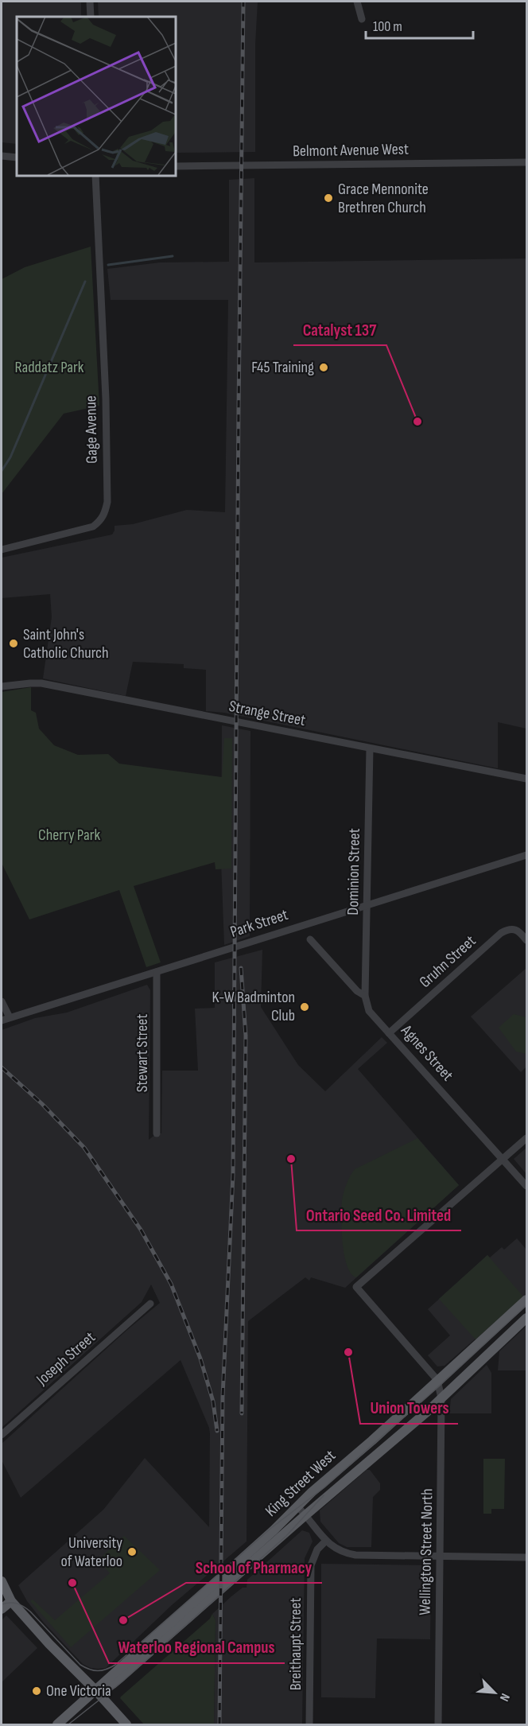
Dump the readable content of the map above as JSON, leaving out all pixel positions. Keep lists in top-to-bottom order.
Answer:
{
  "streets": {
    "main road": ["King Street West"],
    "street": [
      "Belmont Avenue West",
      "Gage Avenue",
      "Strange Street",
      "Dominion Street",
      "Park Street",
      "Gruhn Street",
      "Stewart Street",
      "Agnes Street",
      "Joseph Street",
      "Wellington Street North",
      "Breithaupt Street"
    ]
  },
  "crossings": [
    ["Strange Street", "Dominion Street"],
    ["Dominion Street", "Park Street"],
    ["Dominion Street", "Agnes Street"],
    ["Park Street", "Stewart Street"],
    ["Gruhn Street", "Agnes Street"],
    ["King Street West", "Wellington Street North"]
  ],
  "parks": ["Raddatz Park", "Cherry Park"],
  "places": [
    "Grace Mennonite Brethren Church",
    "F45 Training",
    "Catalyst 137",
    "Saint John's Catholic Church",
    "K-W Badminton Club",
    "Ontario Seed Co. Limited",
    "Union Towers",
    "University of Waterloo",
    "Waterloo Regional Campus",
    "School of Pharmacy",
    "One Victoria"
  ],
  "scale_bar": "100 m",
  "north": "bottom right"
}
